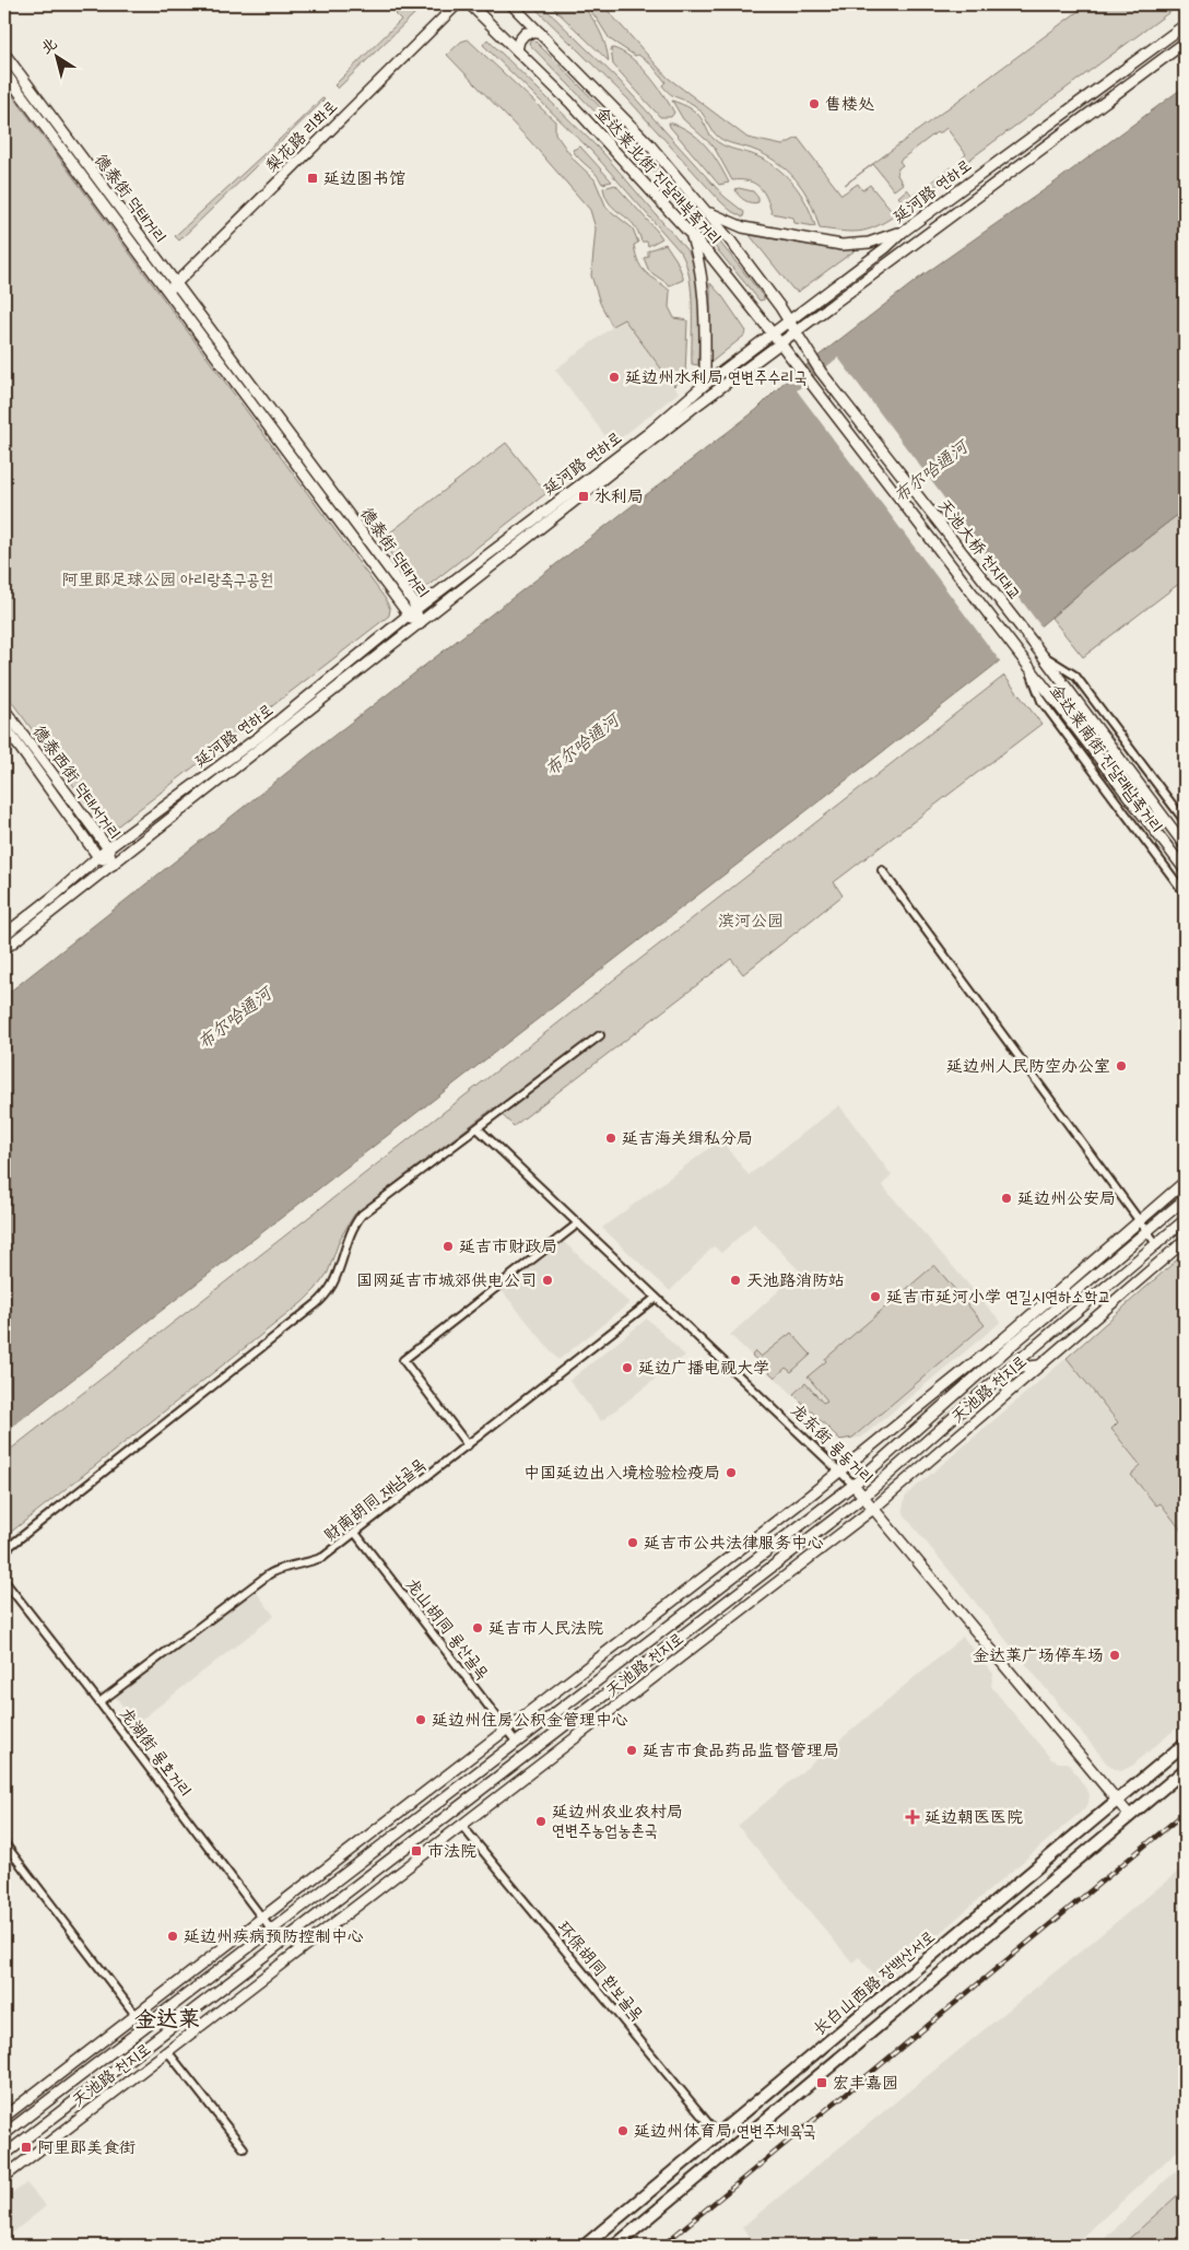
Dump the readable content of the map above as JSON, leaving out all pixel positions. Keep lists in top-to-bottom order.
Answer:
{
  "streets": {
    "main road": [
      "梨花路 리화로",
      "金达莱北街 진달래북쪽거리",
      "延河路 연하로",
      "德泰街 덕태거리",
      "天池大桥 천지대교",
      "金达莱南街 진달래남쪽거리",
      "德泰西街 덕태서거리",
      "天池路 천지로",
      "龙东街 룡동거리",
      "长白山西路 장백산서로"
    ],
    "street": [
      "财南胡同 재남골목",
      "龙山胡同 룡산골목",
      "龙湖街 룡호거리",
      "环保胡同 환보골목"
    ]
  },
  "crossings": [
    ["梨花路 리화로", "德泰街 덕태거리"],
    ["金达莱北街 진달래북쪽거리", "延河路 연하로"],
    ["金达莱北街 진달래북쪽거리", "天池大桥 천지대교"],
    ["延河路 연하로", "德泰街 덕태거리"],
    ["延河路 연하로", "德泰西街 덕태서거리"],
    ["天池大桥 천지대교", "金达莱南街 진달래남쪽거리"],
    ["天池路 천지로", "龙东街 룡동거리"],
    ["天池路 천지로", "龙山胡同 룡산골목"],
    ["天池路 천지로", "龙湖街 룡호거리"],
    ["天池路 천지로", "环保胡同 환보골목"],
    ["龙东街 룡동거리", "财南胡同 재남골목"],
    ["龙东街 룡동거리", "长白山西路 장백산서로"],
    ["财南胡同 재남골목", "龙山胡同 룡산골목"],
    ["财南胡同 재남골목", "龙湖街 룡호거리"],
    ["环保胡同 환보골목", "长白山西路 장백산서로"]
  ],
  "districts": ["金达莱"],
  "water": ["布尔哈通河"],
  "parks": ["阿里郎足球公园 아리랑축구공원", "滨河公园"],
  "places": {
    "other": [
      "售楼处",
      "延边州水利局 연변주수리국",
      "延边州人民防空办公室",
      "延吉海关缉私分局",
      "延边州公安局",
      "延吉市财政局",
      "国网延吉市城郊供电公司",
      "天池路消防站",
      "延吉市延河小学 연길시연하소학교",
      "延边广播电视大学",
      "中国延边出入境检验检疫局",
      "延吉市公共法律服务中心",
      "延吉市人民法院",
      "金达莱广场停车场",
      "延边州住房公积金管理中心",
      "延吉市食品药品监督管理局",
      "延边州农业农村局 연변주농업농촌국",
      "延边州疾病预防控制中心",
      "延边州体育局 연변주체육국"
    ],
    "transit": [
      "延边图书馆",
      "水利局",
      "市法院",
      "宏丰嘉园",
      "阿里郎美食街"
    ],
    "health": ["延边朝医医院"]
  },
  "north": "top left"
}
